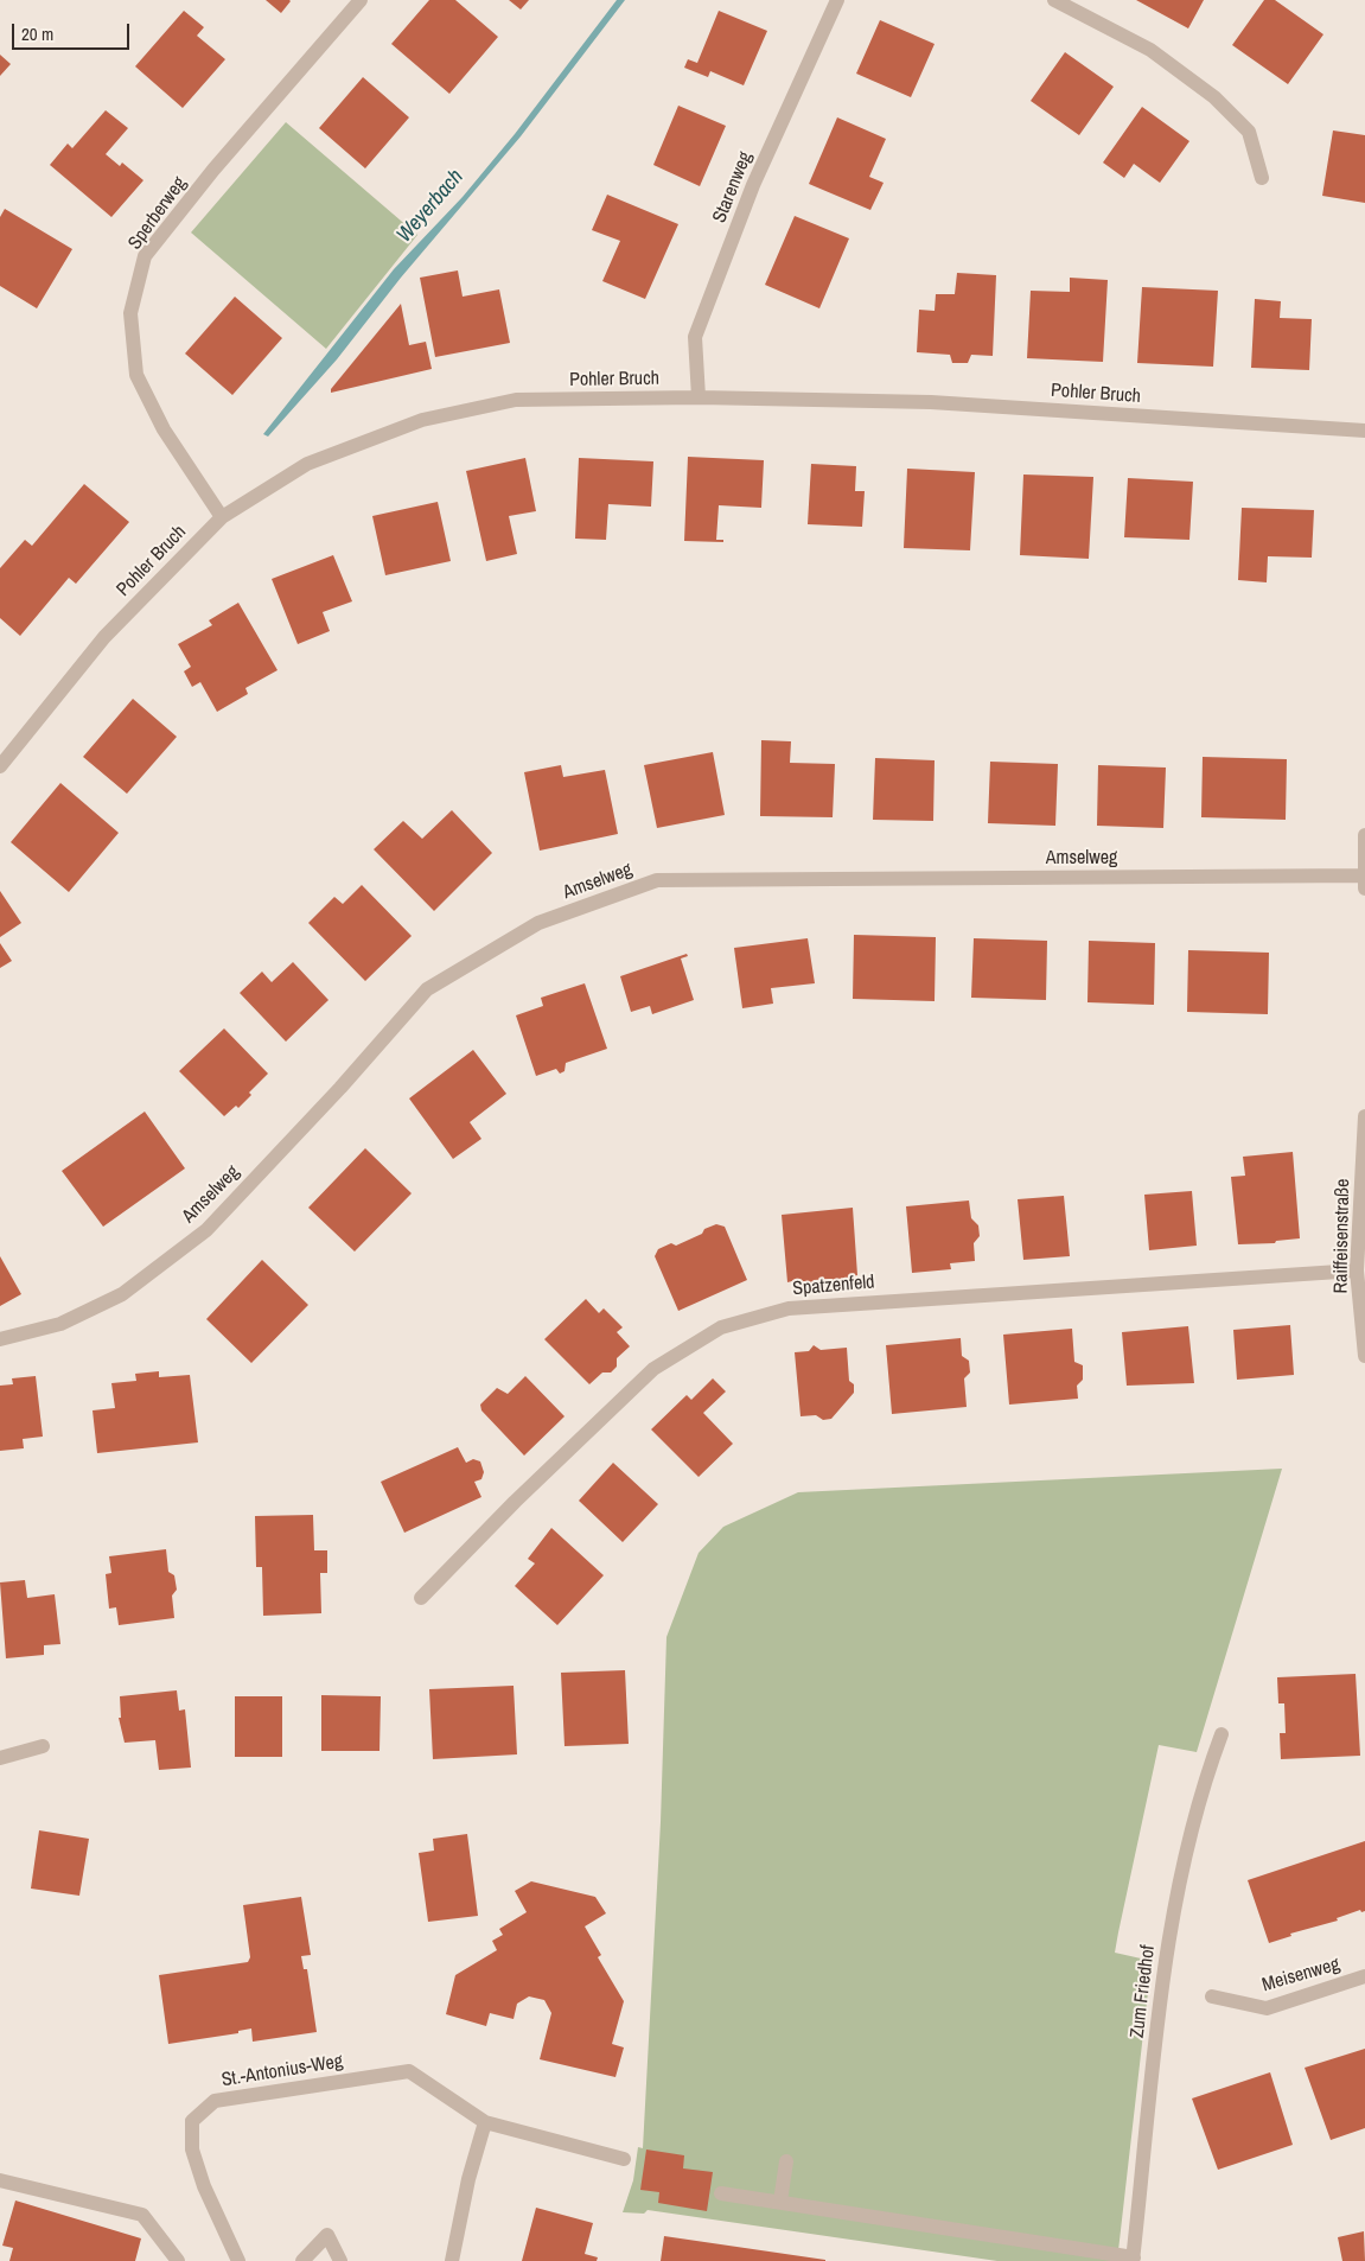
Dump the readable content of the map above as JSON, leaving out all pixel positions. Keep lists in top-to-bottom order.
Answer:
{
  "streets": {
    "street": [
      "Starenweg",
      "Sperberweg",
      "Pohler Bruch",
      "Amselweg",
      "Raiffeisenstraße",
      "Spatzenfeld",
      "Meisenweg",
      "Zum Friedhof",
      "St.-Antonius-Weg"
    ]
  },
  "crossings": [
    ["Starenweg", "Pohler Bruch"],
    ["Sperberweg", "Pohler Bruch"],
    ["Raiffeisenstraße", "Spatzenfeld"]
  ],
  "water": ["Weyerbach"],
  "scale_bar": "20 m"
}
